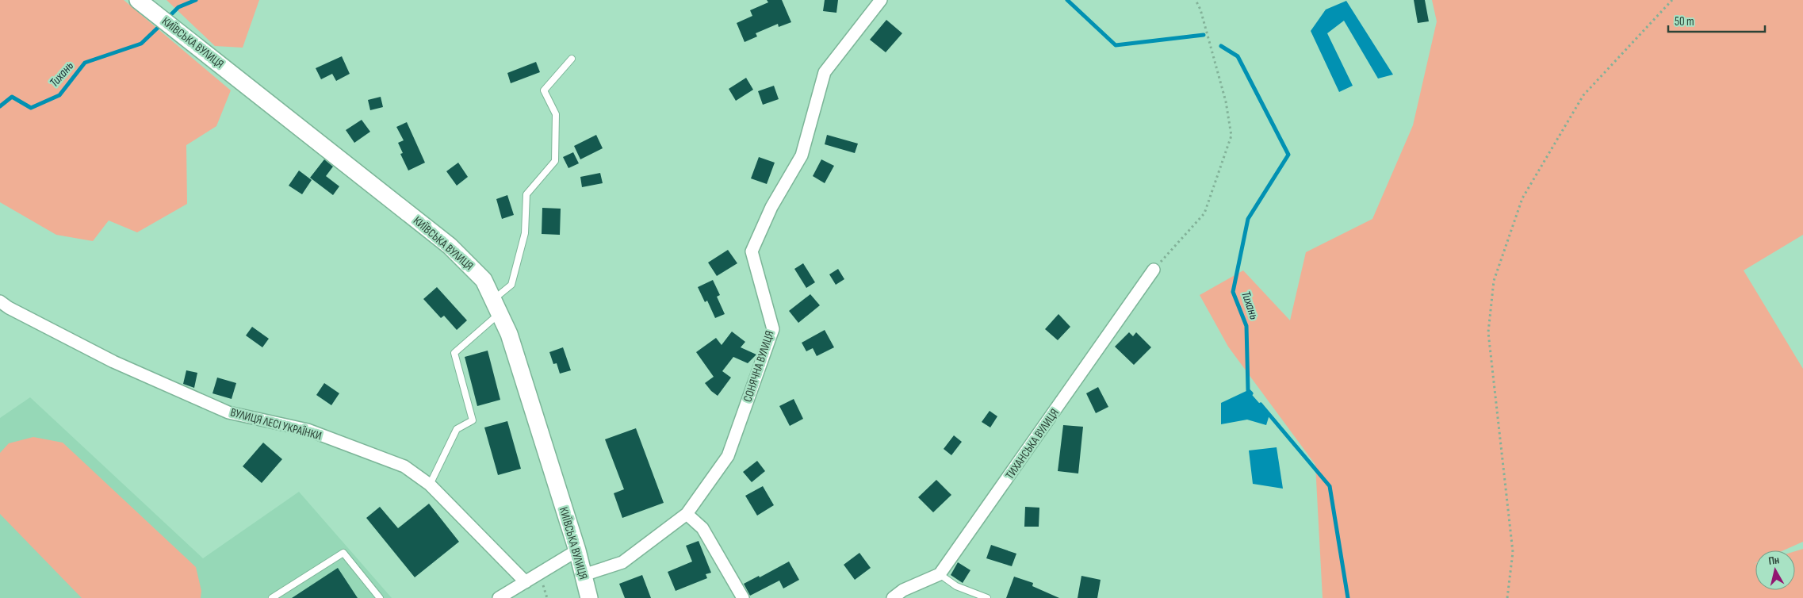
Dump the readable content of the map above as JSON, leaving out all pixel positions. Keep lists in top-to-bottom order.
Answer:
{
  "streets": {
    "main road": ["КИЇВСЬКА ВУЛИЦЯ"],
    "street": ["СОНЯЧНА ВУЛИЦЯ", "ВУЛИЦЯ ЛЕСІ УКРАЇНКИ", "ТИХАНСЬКА ВУЛИЦЯ"]
  },
  "crossings": [
    ["КИЇВСЬКА ВУЛИЦЯ", "СОНЯЧНА ВУЛИЦЯ"]
  ],
  "water": ["Тихань"],
  "scale_bar": "50 m",
  "north": "top"
}
